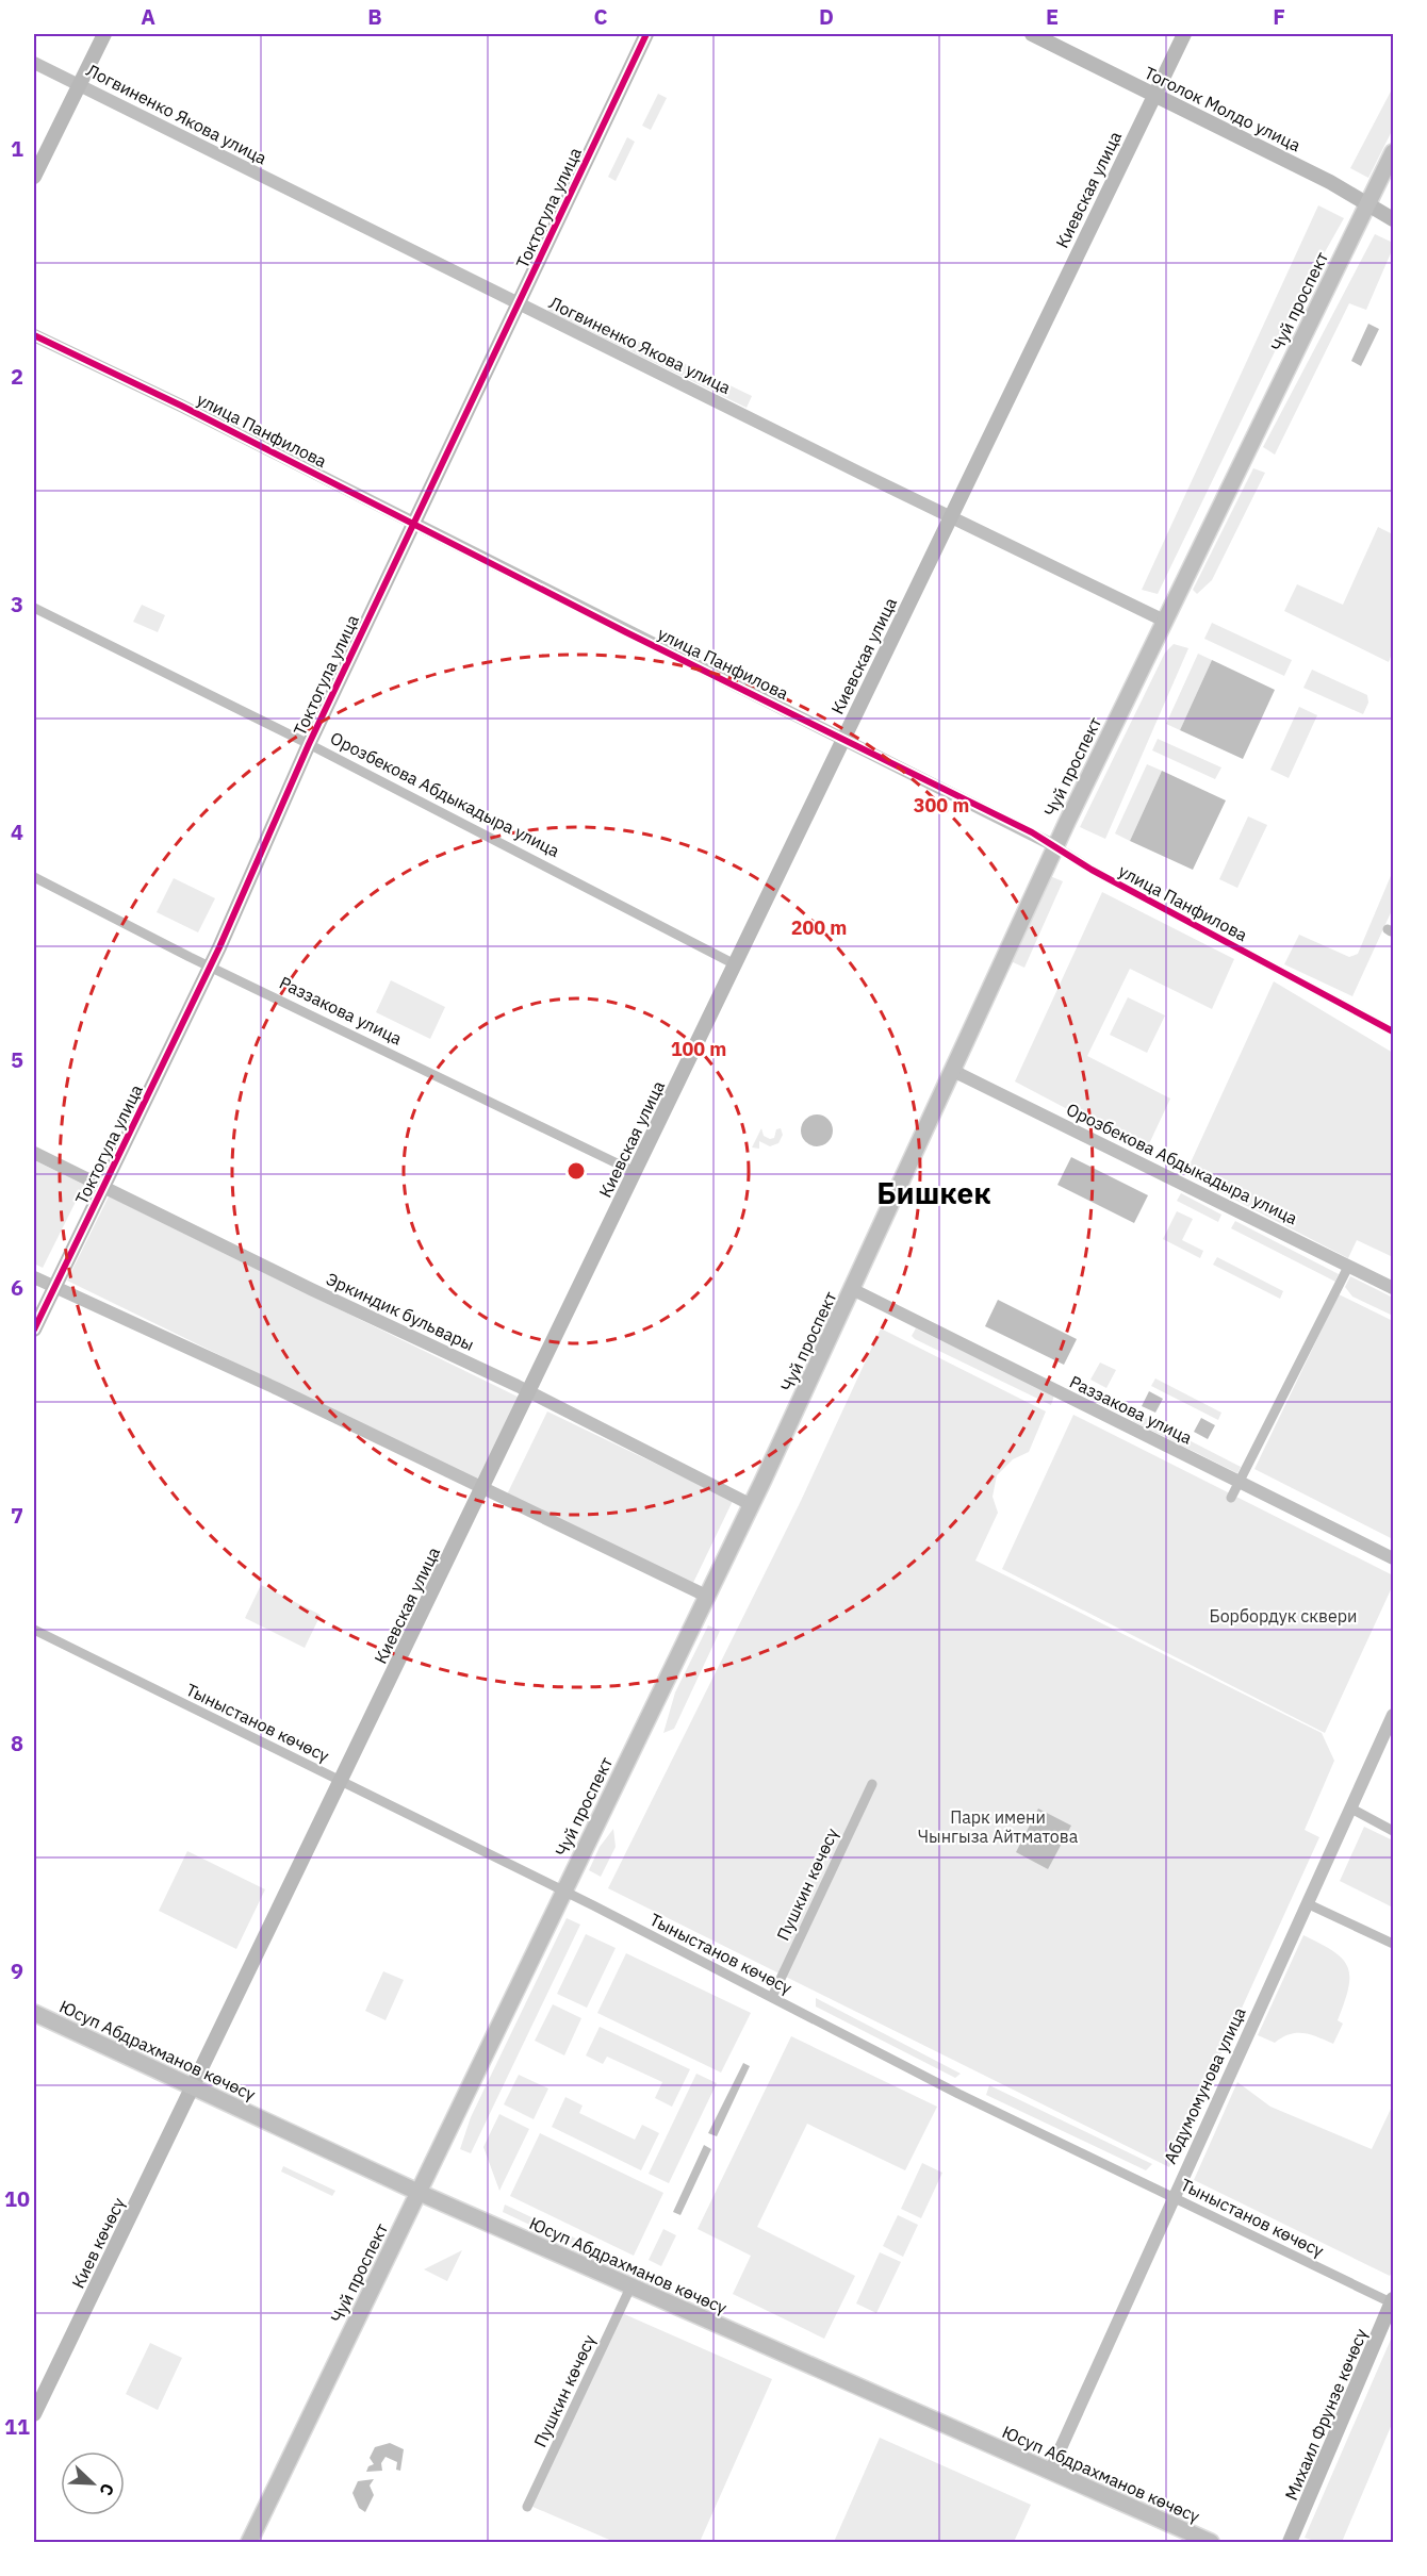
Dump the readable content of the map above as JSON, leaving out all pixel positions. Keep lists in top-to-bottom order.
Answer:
{
  "streets": {
    "main road": [
      "Тоголок Молдо улица",
      "Киевская улица",
      "Токтогула улица",
      "Чуй проспект",
      "Юсуп Абдрахманов көчөсү",
      "Киев көчөсү",
      "Михаил Фрунзе көчөсү"
    ],
    "street": [
      "Логвиненко Якова улица",
      "улица Панфилова",
      "Орозбекова Абдыкадыра улица",
      "Раззакова улица",
      "Эркиндик бульвары",
      "Тыныстанов көчөсү",
      "Пушкин көчөсү",
      "Абдумомунова улица"
    ]
  },
  "crossings": [
    ["Тоголок Молдо улица", "Киевская улица"],
    ["Тоголок Молдо улица", "Чуй проспект"],
    ["Логвиненко Якова улица", "Киевская улица"],
    ["Логвиненко Якова улица", "Токтогула улица"],
    ["Логвиненко Якова улица", "Чуй проспект"],
    ["Киевская улица", "улица Панфилова"],
    ["Киевская улица", "Орозбекова Абдыкадыра улица"],
    ["Киевская улица", "Раззакова улица"],
    ["Киевская улица", "Эркиндик бульвары"],
    ["Киевская улица", "Тыныстанов көчөсү"],
    ["Киевская улица", "Юсуп Абдрахманов көчөсү"],
    ["Киевская улица", "Киев көчөсү"],
    ["Токтогула улица", "улица Панфилова"],
    ["Токтогула улица", "Орозбекова Абдыкадыра улица"],
    ["Токтогула улица", "Раззакова улица"],
    ["Токтогула улица", "Эркиндик бульвары"],
    ["Чуй проспект", "улица Панфилова"],
    ["Чуй проспект", "Орозбекова Абдыкадыра улица"],
    ["Чуй проспект", "Раззакова улица"],
    ["Чуй проспект", "Эркиндик бульвары"],
    ["Чуй проспект", "Тыныстанов көчөсү"],
    ["Чуй проспект", "Юсуп Абдрахманов көчөсү"],
    ["Тыныстанов көчөсү", "Пушкин көчөсү"],
    ["Тыныстанов көчөсү", "Абдумомунова улица"],
    ["Тыныстанов көчөсү", "Михаил Фрунзе көчөсү"],
    ["Пушкин көчөсү", "Юсуп Абдрахманов көчөсү"],
    ["Юсуп Абдрахманов көчөсү", "Абдумомунова улица"],
    ["Юсуп Абдрахманов көчөсү", "Киев көчөсү"]
  ],
  "districts": ["Бишкек"],
  "parks": ["Борбордук сквери", "Парк имени Чынгыза Айтматова"],
  "north": "bottom right",
  "grid": {
    "columns": [
      "A",
      "B",
      "C",
      "D",
      "E",
      "F"
    ],
    "rows": [
      "1",
      "2",
      "3",
      "4",
      "5",
      "6",
      "7",
      "8",
      "9",
      "10",
      "11"
    ]
  },
  "rings": ["300 m", "200 m", "100 m"]
}
